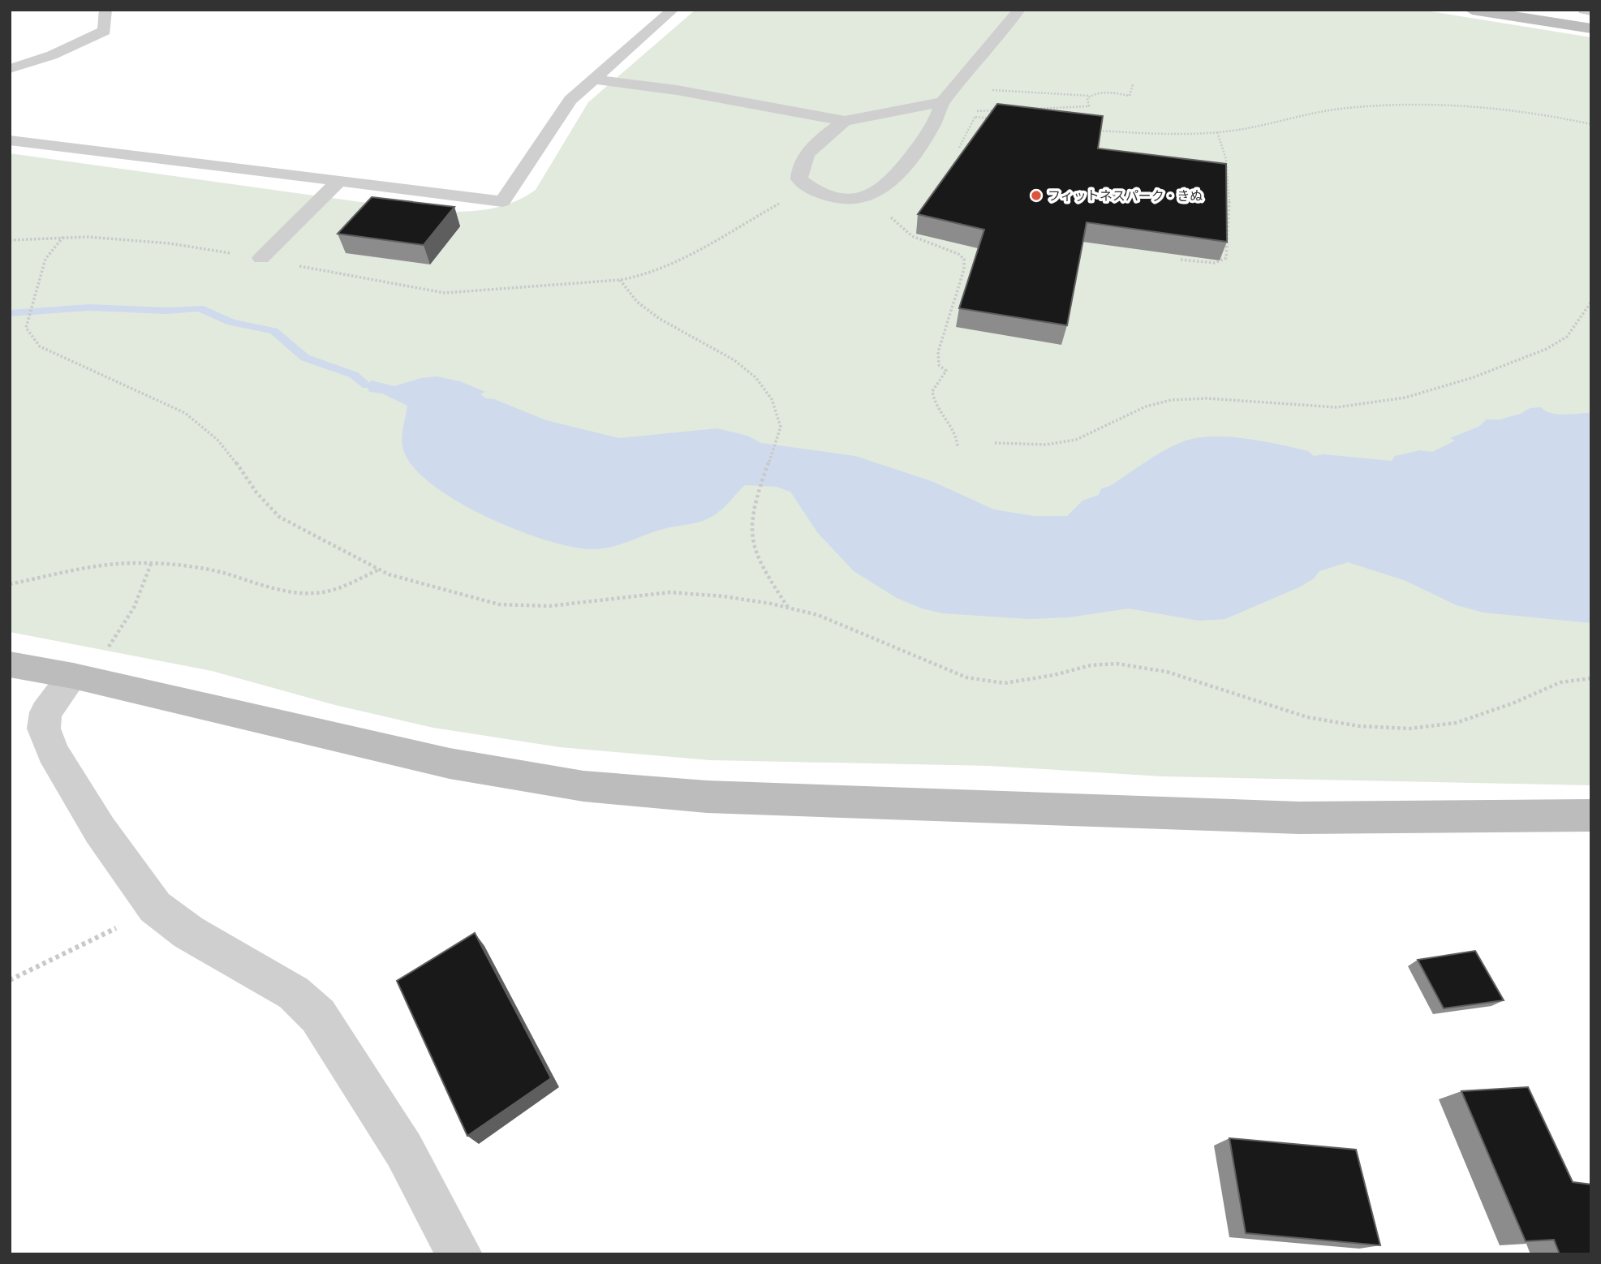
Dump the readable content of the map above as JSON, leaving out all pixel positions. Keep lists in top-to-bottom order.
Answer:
{
  "places": ["フィットネスパーク・きぬ"]
}
